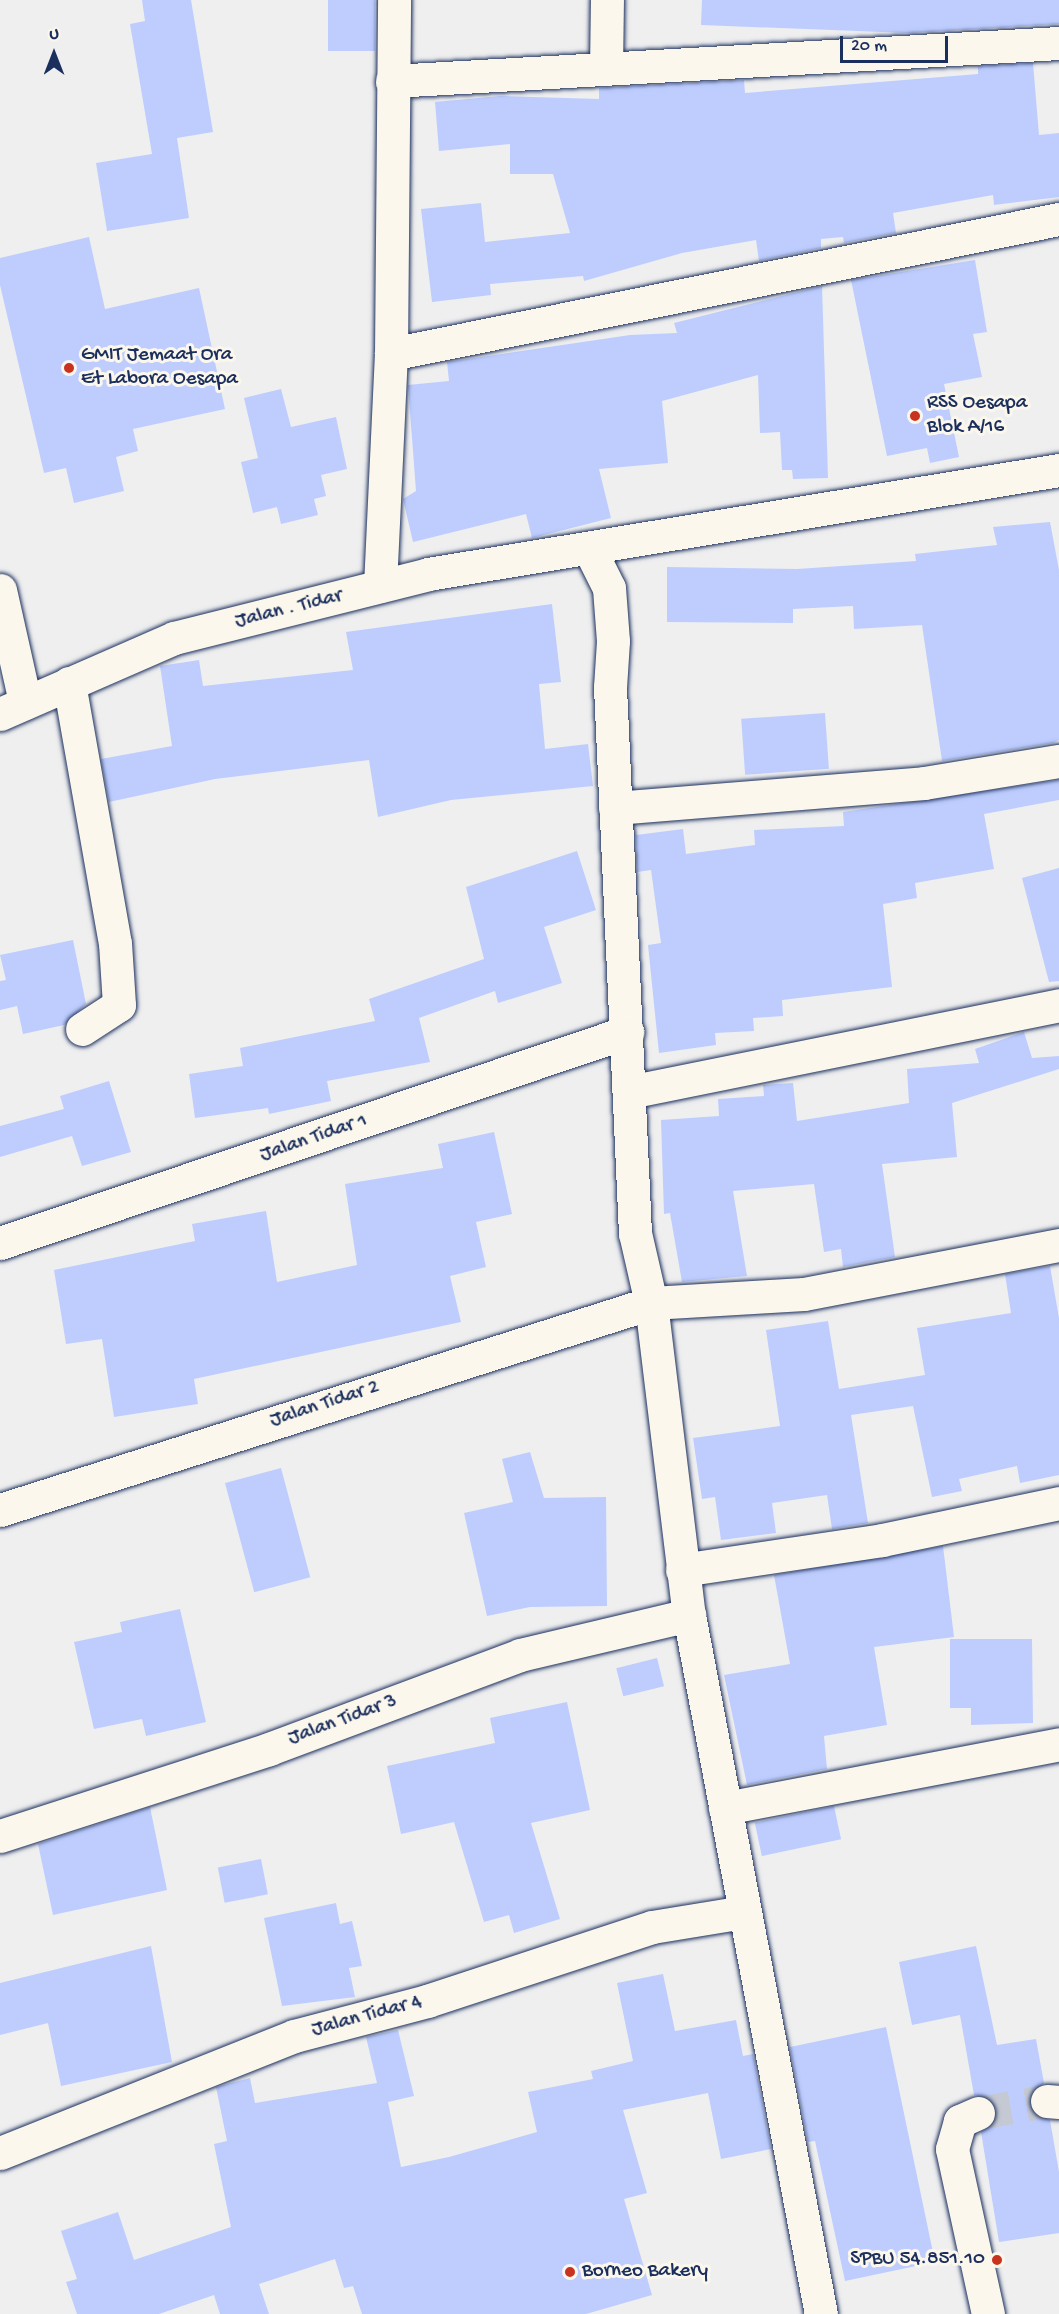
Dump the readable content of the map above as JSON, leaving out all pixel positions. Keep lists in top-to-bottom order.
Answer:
{
  "streets": {
    "street": [
      "Jalan . Tidar",
      "Jalan Tidar 1",
      "Jalan Tidar 2",
      "Jalan Tidar 3",
      "Jalan Tidar 4"
    ]
  },
  "places": [
    "GMIT Jemaat Ora Et Labora Oesapa",
    "RSS Oesapa Blok A/16",
    "SPBU 54.851.10",
    "Borneo Bakery"
  ],
  "scale_bar": "20 m",
  "north": "top"
}
